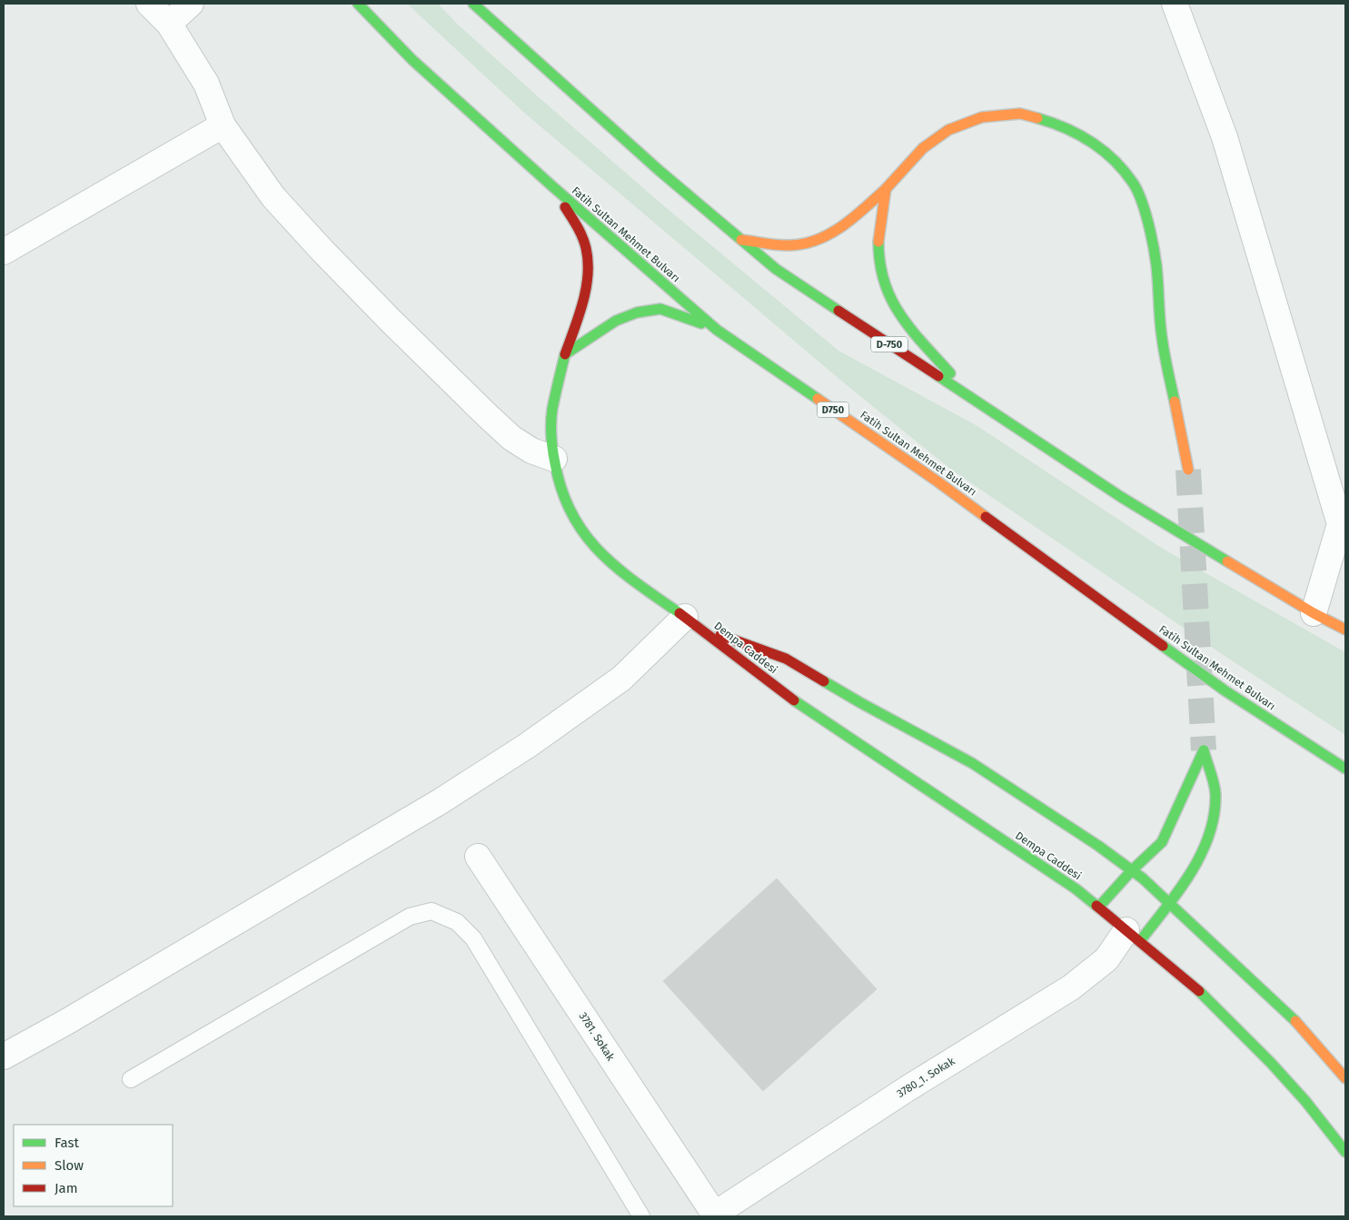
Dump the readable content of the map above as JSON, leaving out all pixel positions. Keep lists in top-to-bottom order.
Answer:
{
  "streets": {
    "main road": [
      "Fatih Sultan Mehmet Bulvarı",
      "D-750",
      "D750",
      "Dempa Caddesi"
    ],
    "street": ["3781. Sokak", "3780_1. Sokak"]
  },
  "crossings": [
    ["Fatih Sultan Mehmet Bulvarı", "Dempa Caddesi"],
    ["Dempa Caddesi", "3780_1. Sokak"],
    ["3781. Sokak", "3780_1. Sokak"]
  ],
  "legend": ["Fast", "Slow", "Jam"]
}
